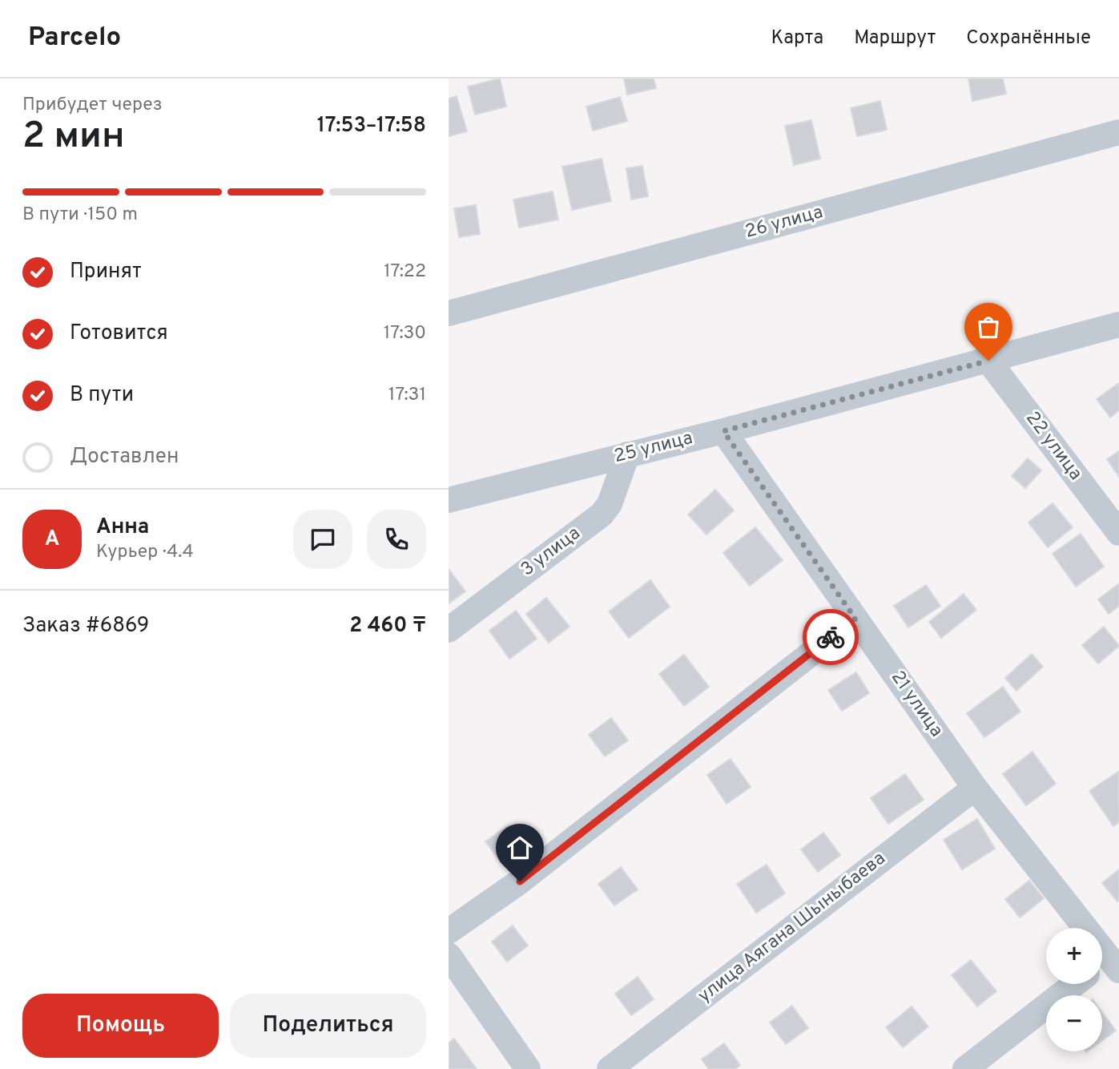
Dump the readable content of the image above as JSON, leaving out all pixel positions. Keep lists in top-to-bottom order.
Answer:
{
  "streets": {
    "street": [
      "26 улица",
      "22 улица",
      "25 улица",
      "3 улица",
      "21 улица",
      "улица Аягана Шыныбаева"
    ]
  },
  "crossings": [
    ["22 улица", "25 улица"],
    ["25 улица", "3 улица"],
    ["25 улица", "21 улица"],
    ["21 улица", "улица Аягана Шыныбаева"]
  ],
  "page": {
    "header": "Parcelo",
    "nav": ["Карта", "Маршрут", "Сохранённые"],
    "heading": ["2 мин", "Прибудет через", "17:53–17:58"],
    "panel": [
      "Анна",
      "Курьер · 4.4",
      "Заказ #6869",
      "2 460 ₸"
    ],
    "bar": "В пути · 150 m",
    "list": [
      ["Принят", "17:22"],
      ["Готовится", "17:30"],
      ["В пути", "17:31"],
      "Доставлен"
    ],
    "round": "А",
    "map_buttons": ["+", "−"],
    "buttons": ["Помощь", "Поделиться"]
  }
}
